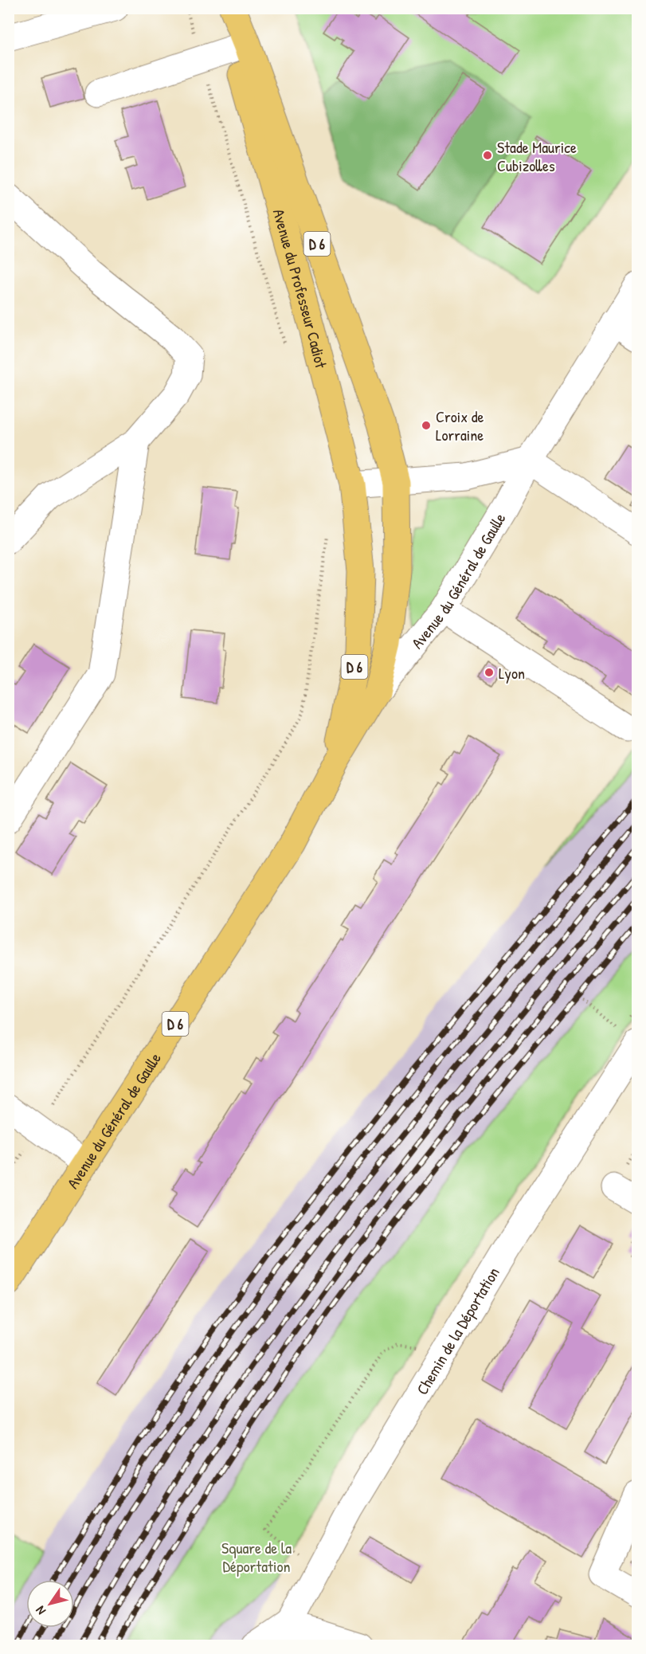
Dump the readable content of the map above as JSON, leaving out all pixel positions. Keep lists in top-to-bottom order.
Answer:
{
  "streets": {
    "main road": ["D 6", "Avenue du Professeur Cadiot", "Avenue du Général de Gaulle"],
    "street": ["Chemin de la Déportation"]
  },
  "crossings": [
    ["Avenue du Professeur Cadiot", "Avenue du Général de Gaulle"]
  ],
  "parks": ["Square de la Déportation"],
  "places": ["Stade Maurice Cubizolles", "Croix de Lorraine", "Lyon"],
  "north": "bottom left"
}
